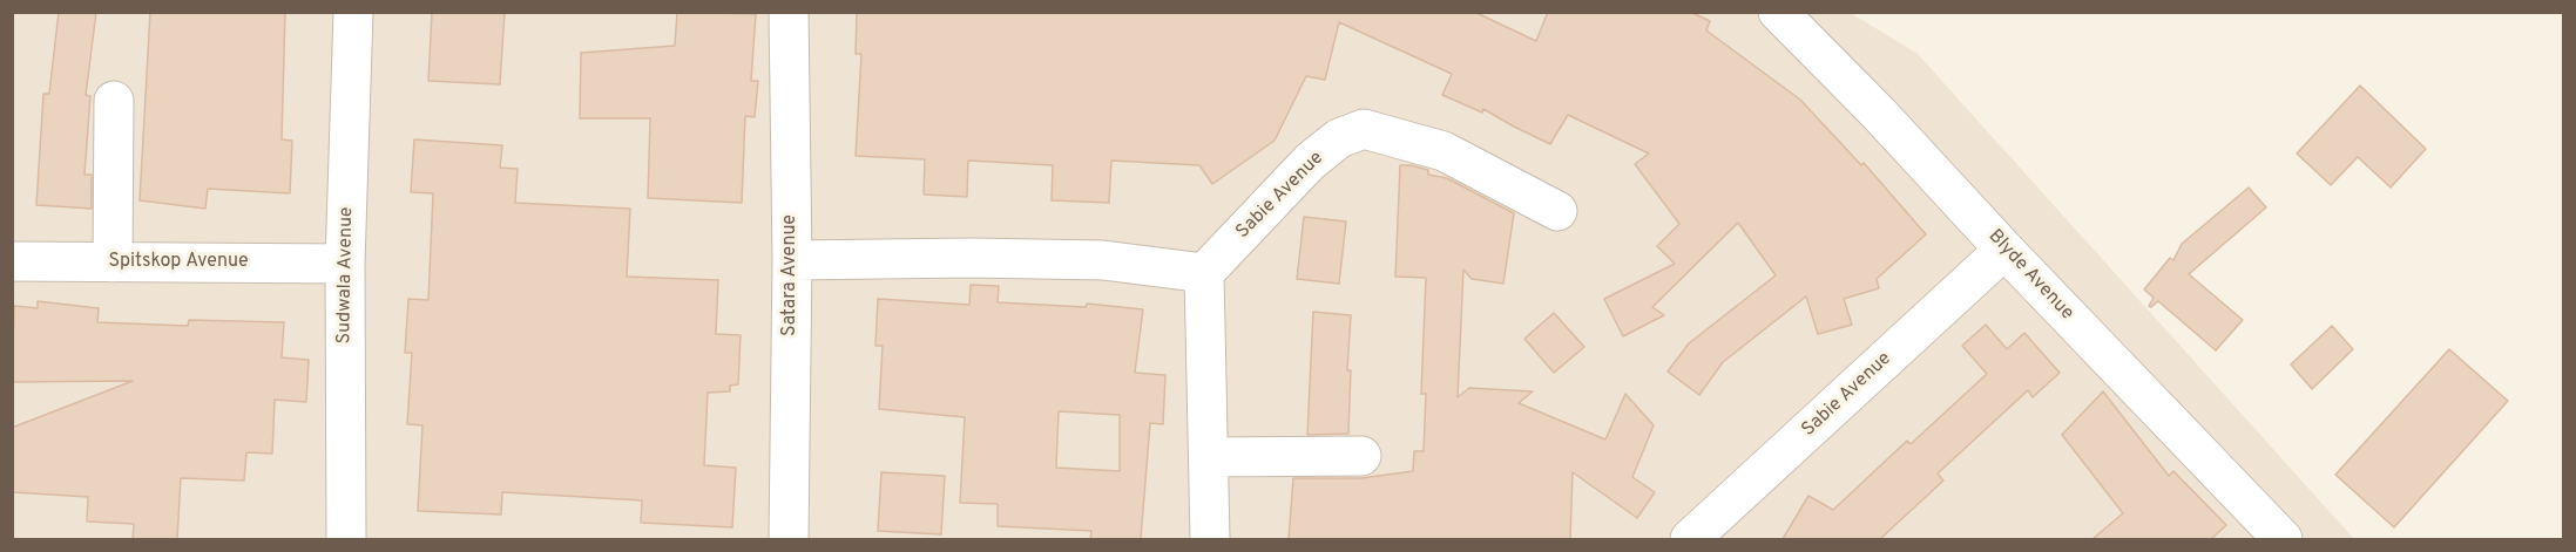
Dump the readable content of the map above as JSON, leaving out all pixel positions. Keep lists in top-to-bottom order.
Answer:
{
  "streets": {
    "street": [
      "Sabie Avenue",
      "Spitskop Avenue",
      "Sudwala Avenue",
      "Satara Avenue",
      "Blyde Avenue"
    ]
  },
  "crossings": [
    ["Sabie Avenue", "Blyde Avenue"],
    ["Spitskop Avenue", "Sudwala Avenue"]
  ]
}
